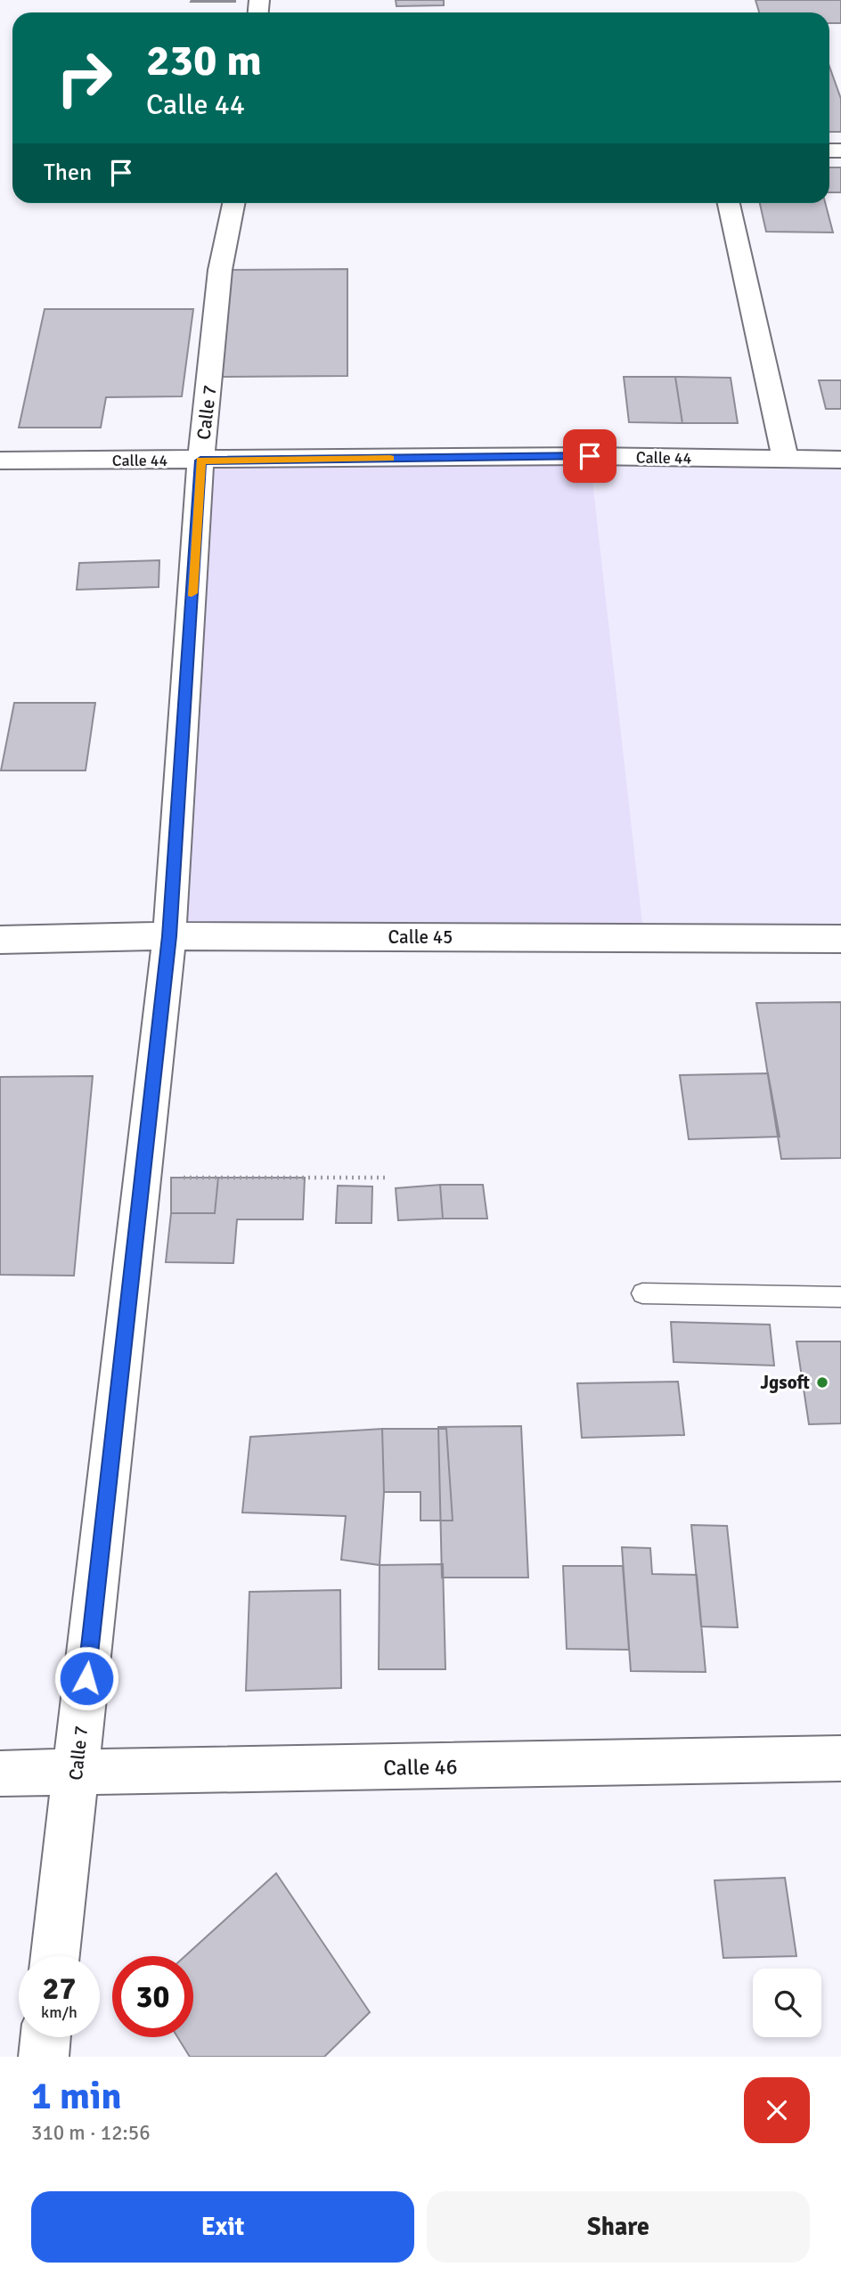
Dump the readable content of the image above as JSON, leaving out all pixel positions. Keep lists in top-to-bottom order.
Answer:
{
  "streets": {
    "street": [
      "Calle 7",
      "Calle 44",
      "Calle 45",
      "Calle 46"
    ]
  },
  "crossings": [
    ["Calle 7", "Calle 44"],
    ["Calle 7", "Calle 45"],
    ["Calle 7", "Calle 46"]
  ],
  "places": ["Jgsoft"],
  "page": {
    "turn": ["230 m", "Calle 44"],
    "then": "Then",
    "speed": "27 km/h",
    "limit": "30",
    "heading": ["1 min", "310 m · 12:56"],
    "buttons": ["Exit", "Share"]
  }
}
